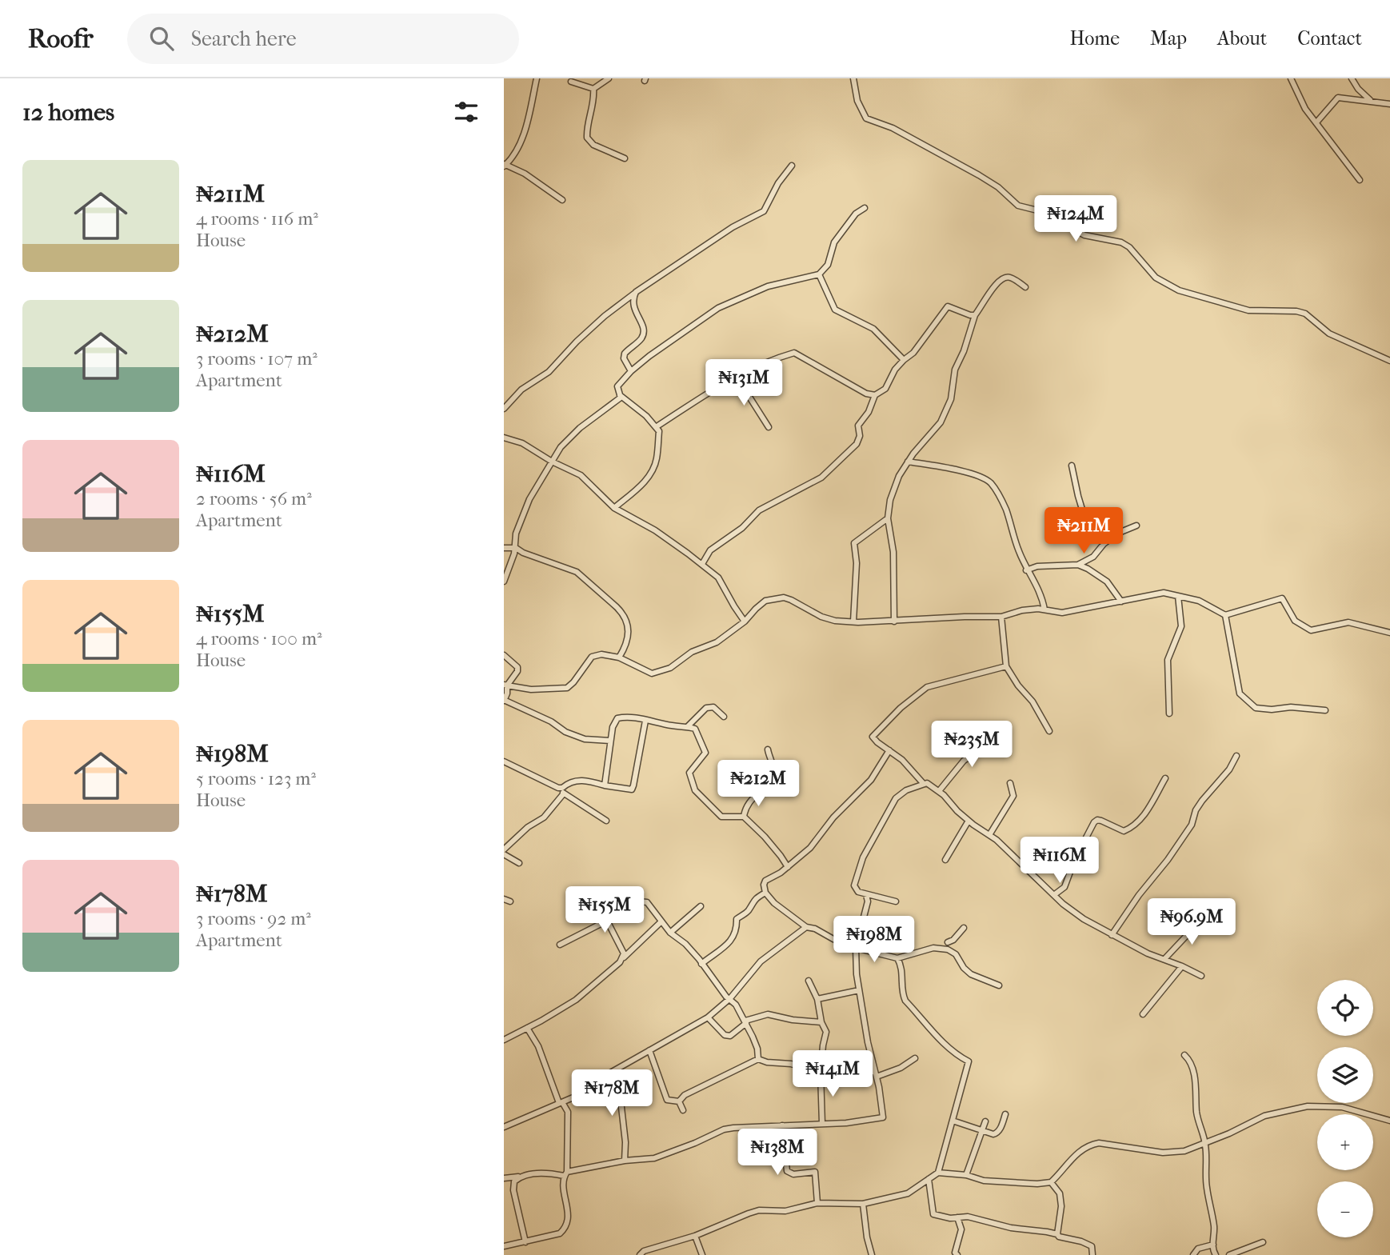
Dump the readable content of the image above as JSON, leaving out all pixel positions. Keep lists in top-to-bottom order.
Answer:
{
  "page": {
    "header": "Roofr",
    "search": "Search here",
    "nav": [
      "Home",
      "Map",
      "About",
      "Contact"
    ],
    "heading": "12 homes",
    "list": [
      {
        "name": "₦211M",
        "note": "4 rooms · 116 m² · House"
      },
      {
        "name": "₦212M",
        "note": "3 rooms · 107 m² · Apartment"
      },
      {
        "name": "₦116M",
        "note": "2 rooms · 56 m² · Apartment"
      },
      {
        "name": "₦155M",
        "note": "4 rooms · 100 m² · House"
      },
      {
        "name": "₦198M",
        "note": "5 rooms · 123 m² · House"
      },
      {
        "name": "₦178M",
        "note": "3 rooms · 92 m² · Apartment"
      }
    ],
    "price": [
      "₦124M",
      "₦131M",
      "₦211M",
      "₦235M",
      "₦212M",
      "₦116M",
      "₦155M",
      "₦96.9M",
      "₦198M",
      "₦141M",
      "₦178M",
      "₦138M"
    ],
    "map_buttons": ["+", "−"]
  }
}
